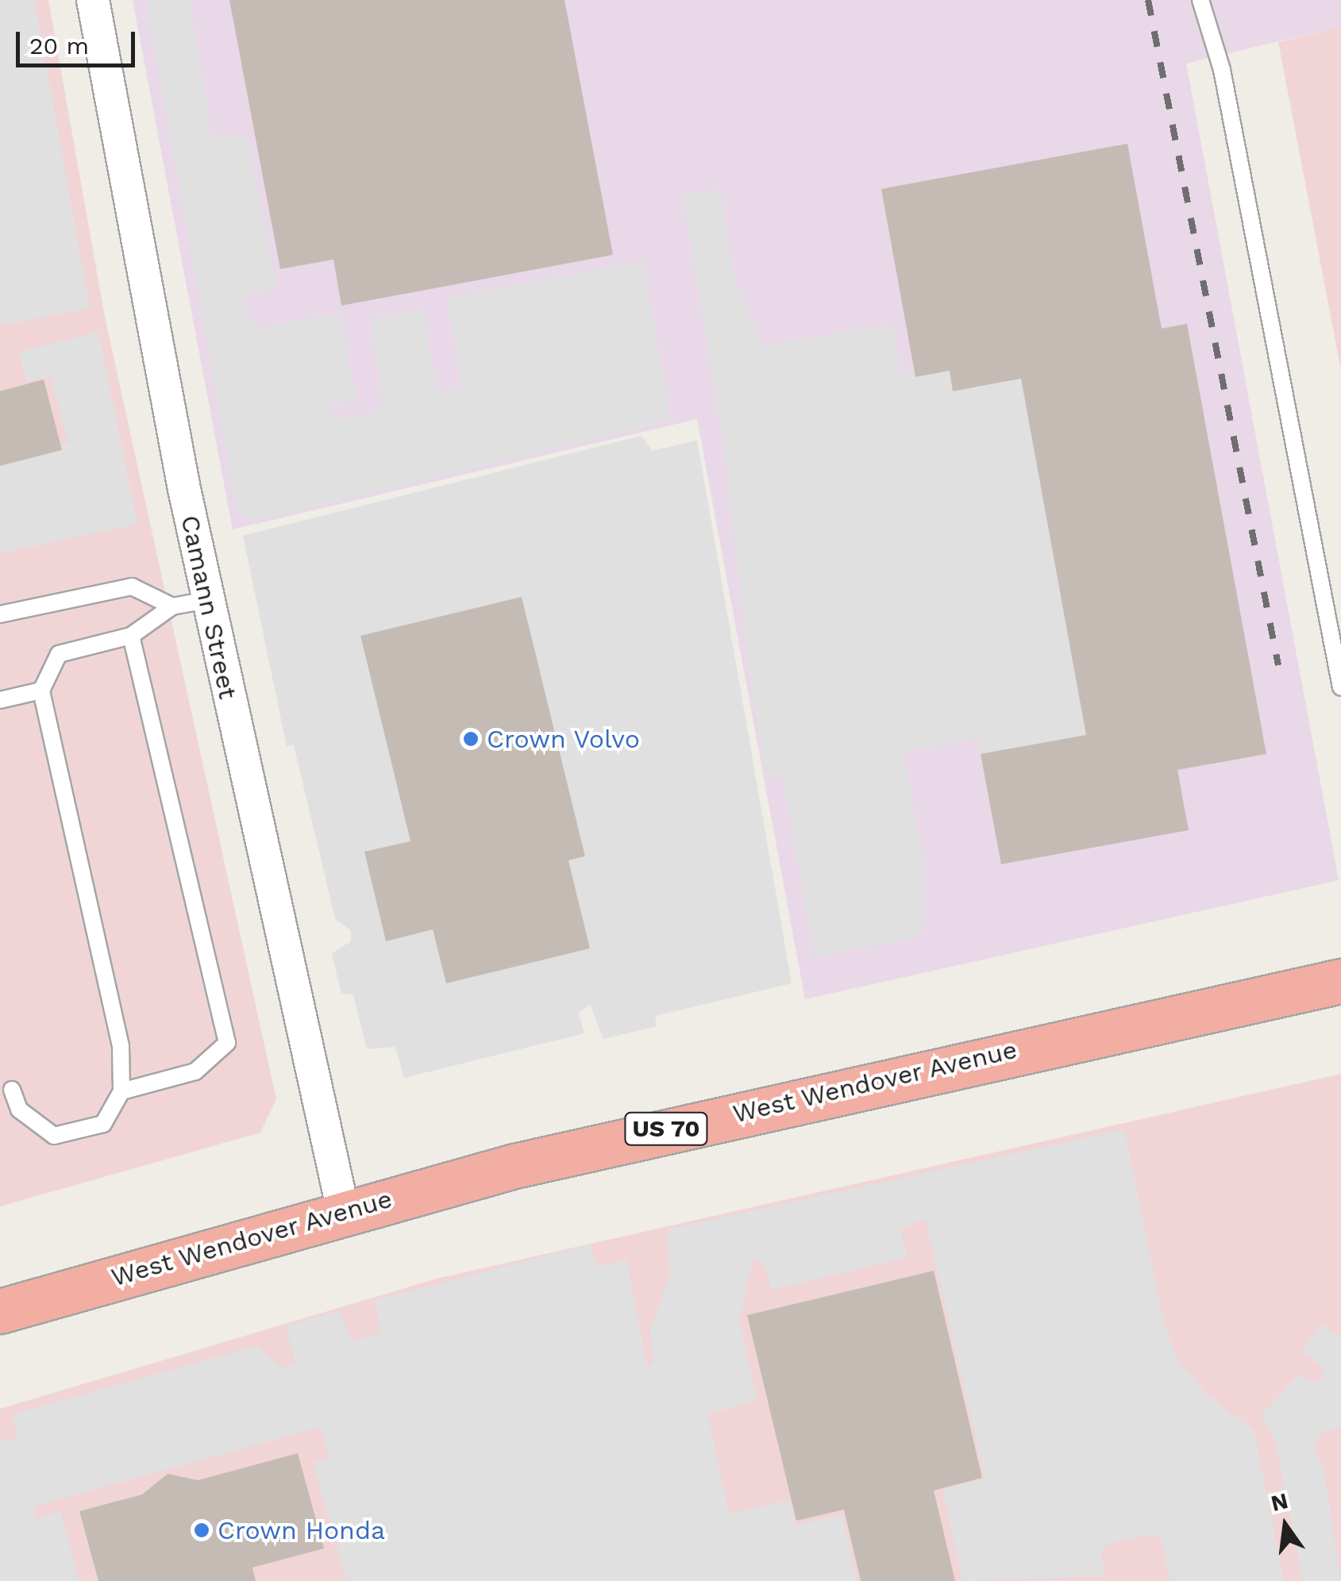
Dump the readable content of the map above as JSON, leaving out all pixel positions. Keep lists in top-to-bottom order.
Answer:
{
  "streets": {
    "highway": ["West Wendover Avenue", "US 70"],
    "street": ["Camann Street"]
  },
  "crossings": [
    ["Camann Street", "West Wendover Avenue"]
  ],
  "places": ["Crown Volvo", "Crown Honda"],
  "scale_bar": "20 m",
  "north": "top"
}
